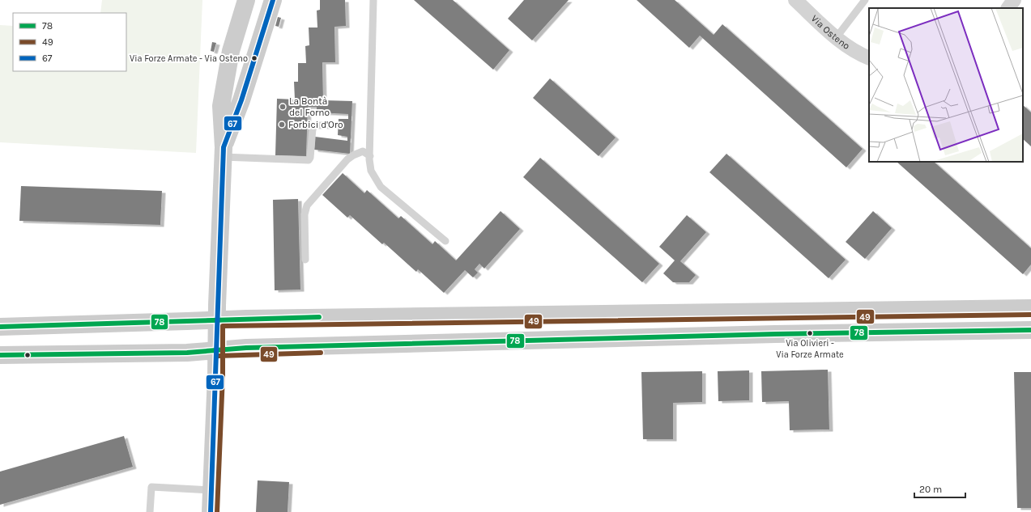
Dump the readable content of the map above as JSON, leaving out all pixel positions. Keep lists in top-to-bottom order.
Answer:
{
  "streets": {
    "street": ["Via Osteno"]
  },
  "places": [
    "Via Forze Armate - Via Osteno",
    "La Bontà del Forno",
    "Forbici d'Oro",
    "Via Olivieri - Via Forze Armate"
  ],
  "lines": ["transit line 67", "transit line 49", "transit line 78"],
  "legend": ["78", "49", "67"],
  "scale_bar": "20 m"
}
